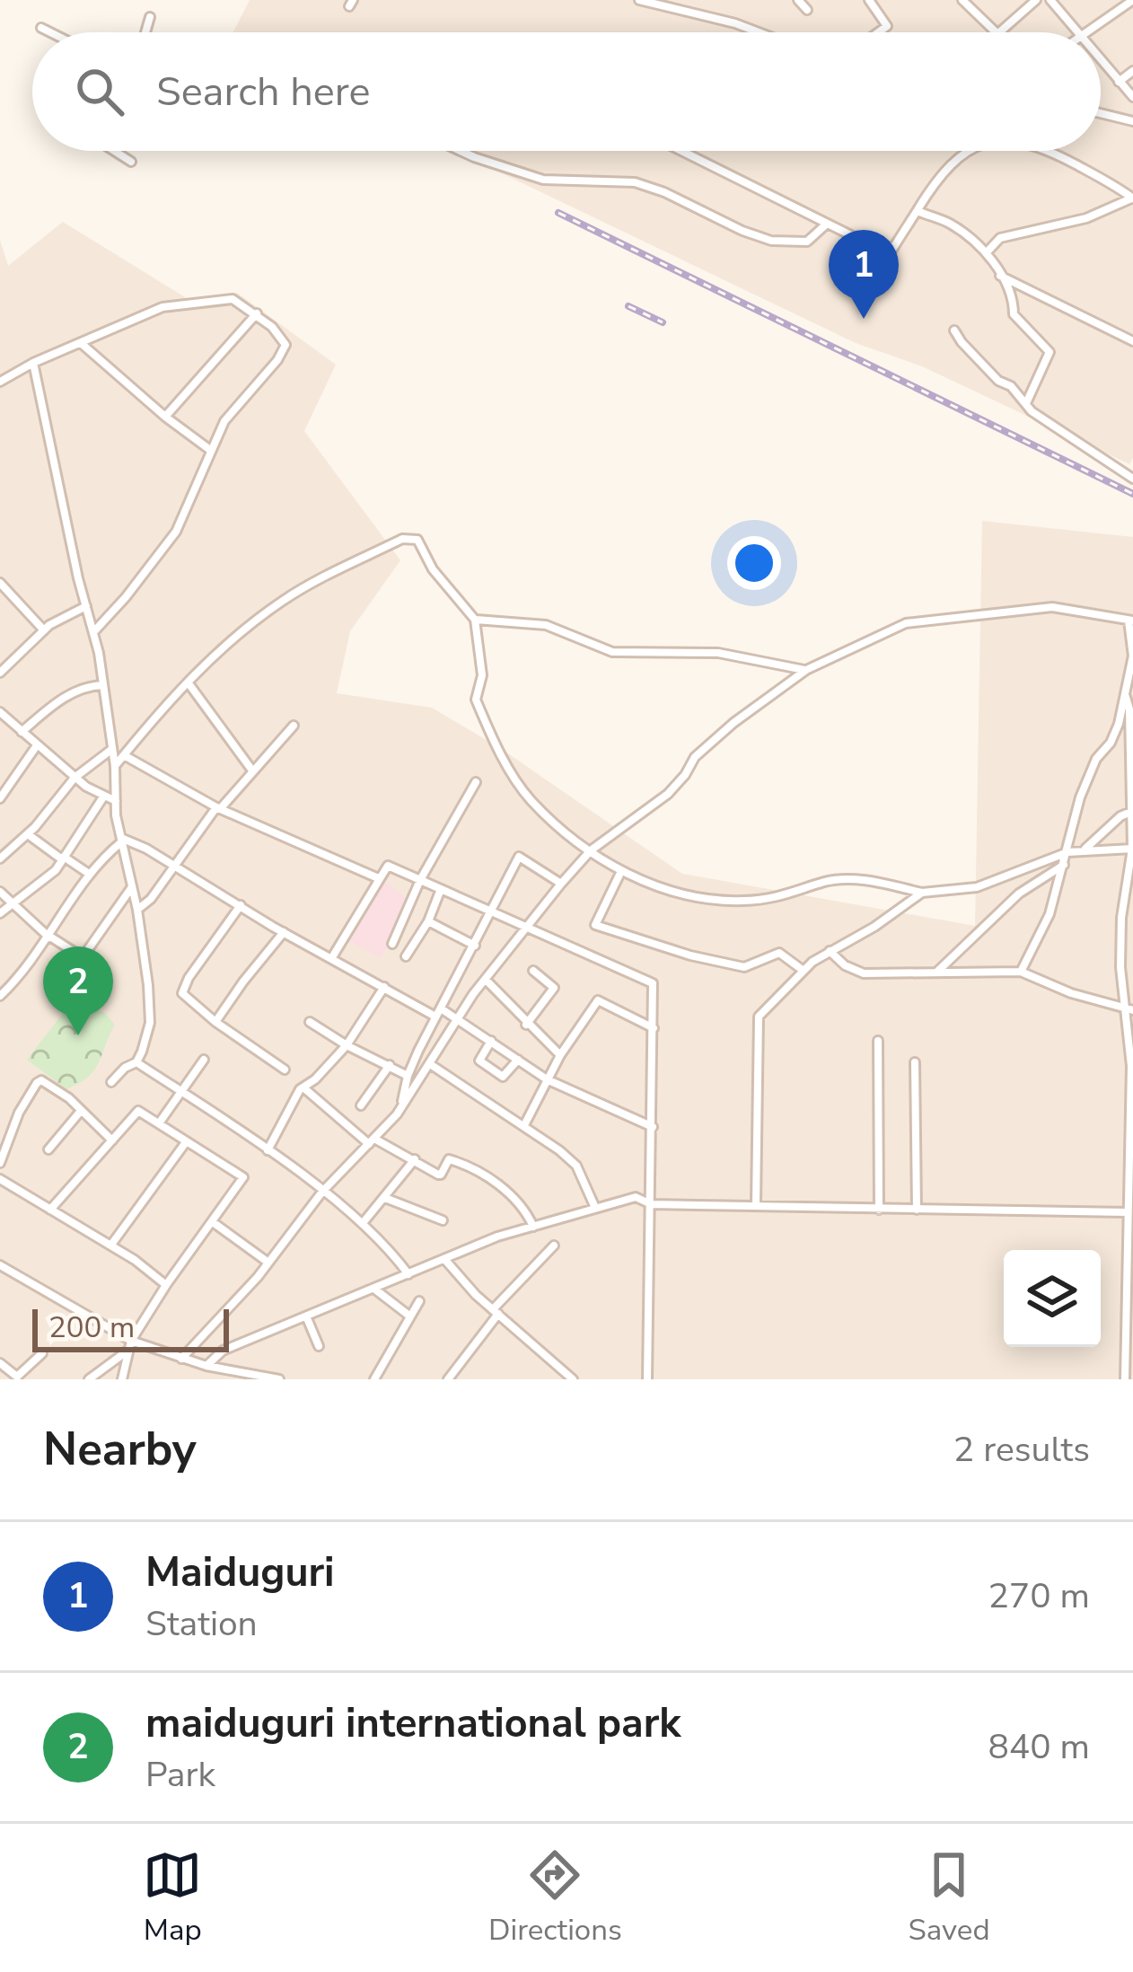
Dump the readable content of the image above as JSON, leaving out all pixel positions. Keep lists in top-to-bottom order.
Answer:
{
  "scale_bar": "200 m",
  "page": {
    "search": "Search here",
    "pins": ["1", "2"],
    "scale": "200 m",
    "heading": ["Nearby", "2 results"],
    "list": [
      {
        "mark": "1",
        "name": "Maiduguri",
        "note": "Station",
        "value": "270 m"
      },
      {
        "mark": "2",
        "name": "maiduguri international park",
        "note": "Park",
        "value": "840 m"
      }
    ],
    "nav": ["Map", "Directions", "Saved"]
  }
}
